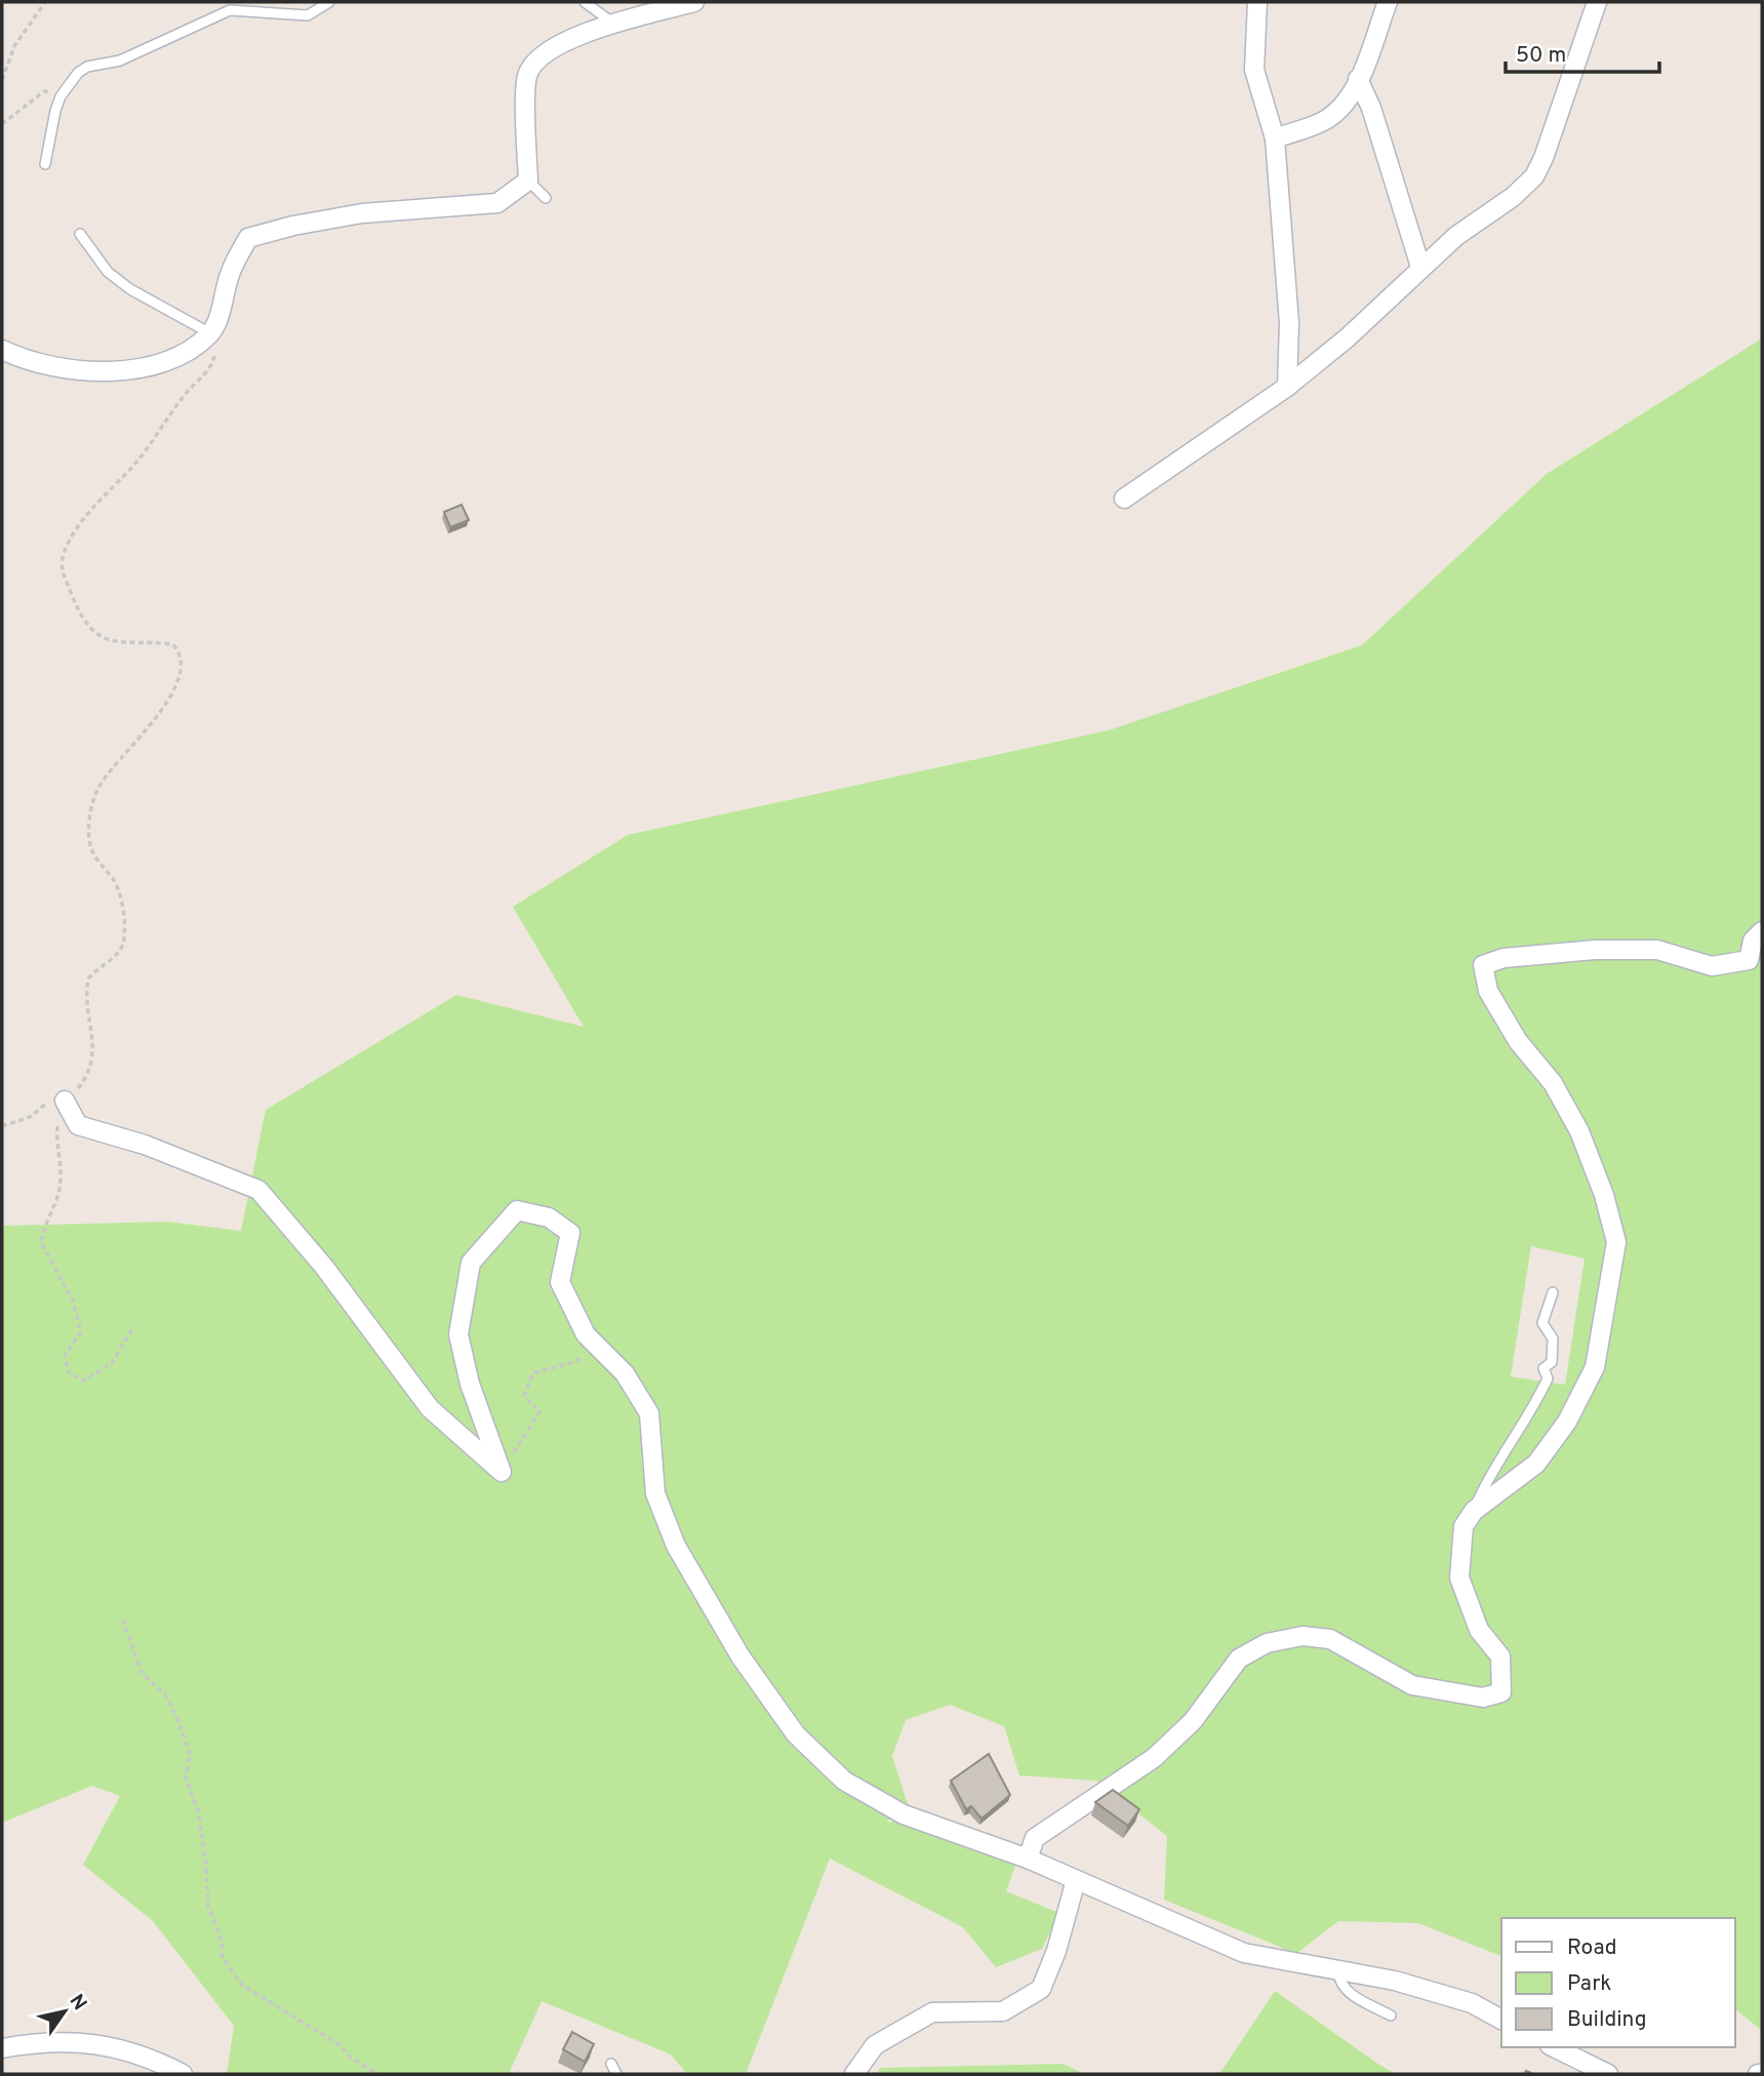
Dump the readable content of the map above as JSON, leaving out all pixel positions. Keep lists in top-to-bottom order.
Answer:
{
  "legend": ["Road", "Park", "Building"],
  "scale_bar": "50 m",
  "north": "top right"
}
